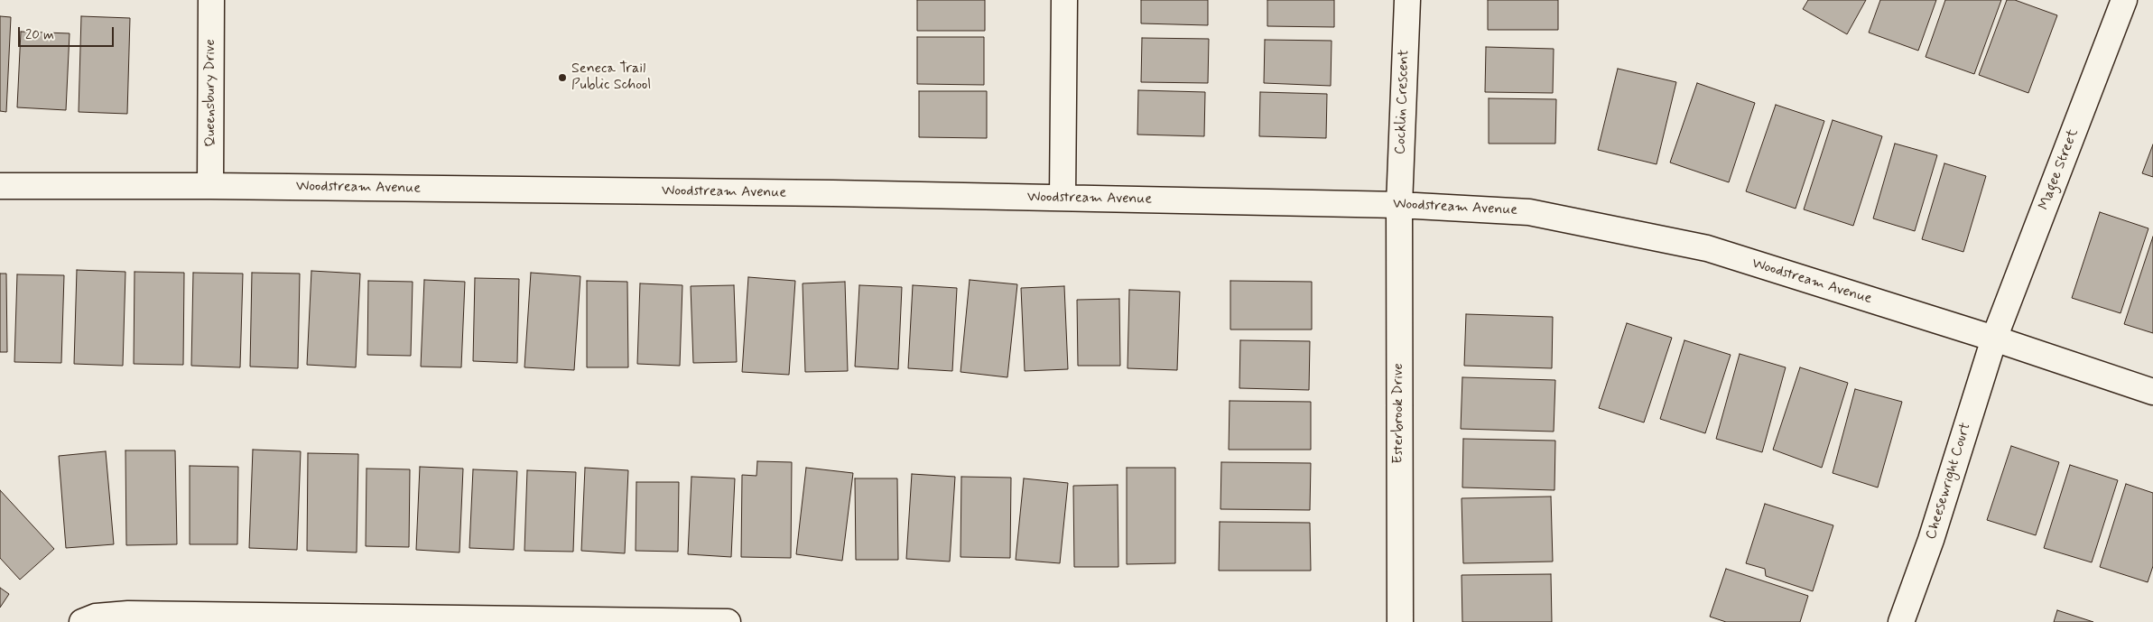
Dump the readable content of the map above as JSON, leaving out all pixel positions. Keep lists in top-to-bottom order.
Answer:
{
  "streets": {
    "street": [
      "Queensbury Drive",
      "Cocklin Crescent",
      "Magee Street",
      "Woodstream Avenue",
      "Esterbrook Drive",
      "Cheesewright Court"
    ]
  },
  "crossings": [
    ["Queensbury Drive", "Woodstream Avenue"],
    ["Cocklin Crescent", "Woodstream Avenue"],
    ["Cocklin Crescent", "Esterbrook Drive"],
    ["Magee Street", "Woodstream Avenue"],
    ["Magee Street", "Cheesewright Court"],
    ["Woodstream Avenue", "Esterbrook Drive"],
    ["Woodstream Avenue", "Cheesewright Court"]
  ],
  "places": ["Seneca Trail Public School"],
  "scale_bar": "20 m"
}
